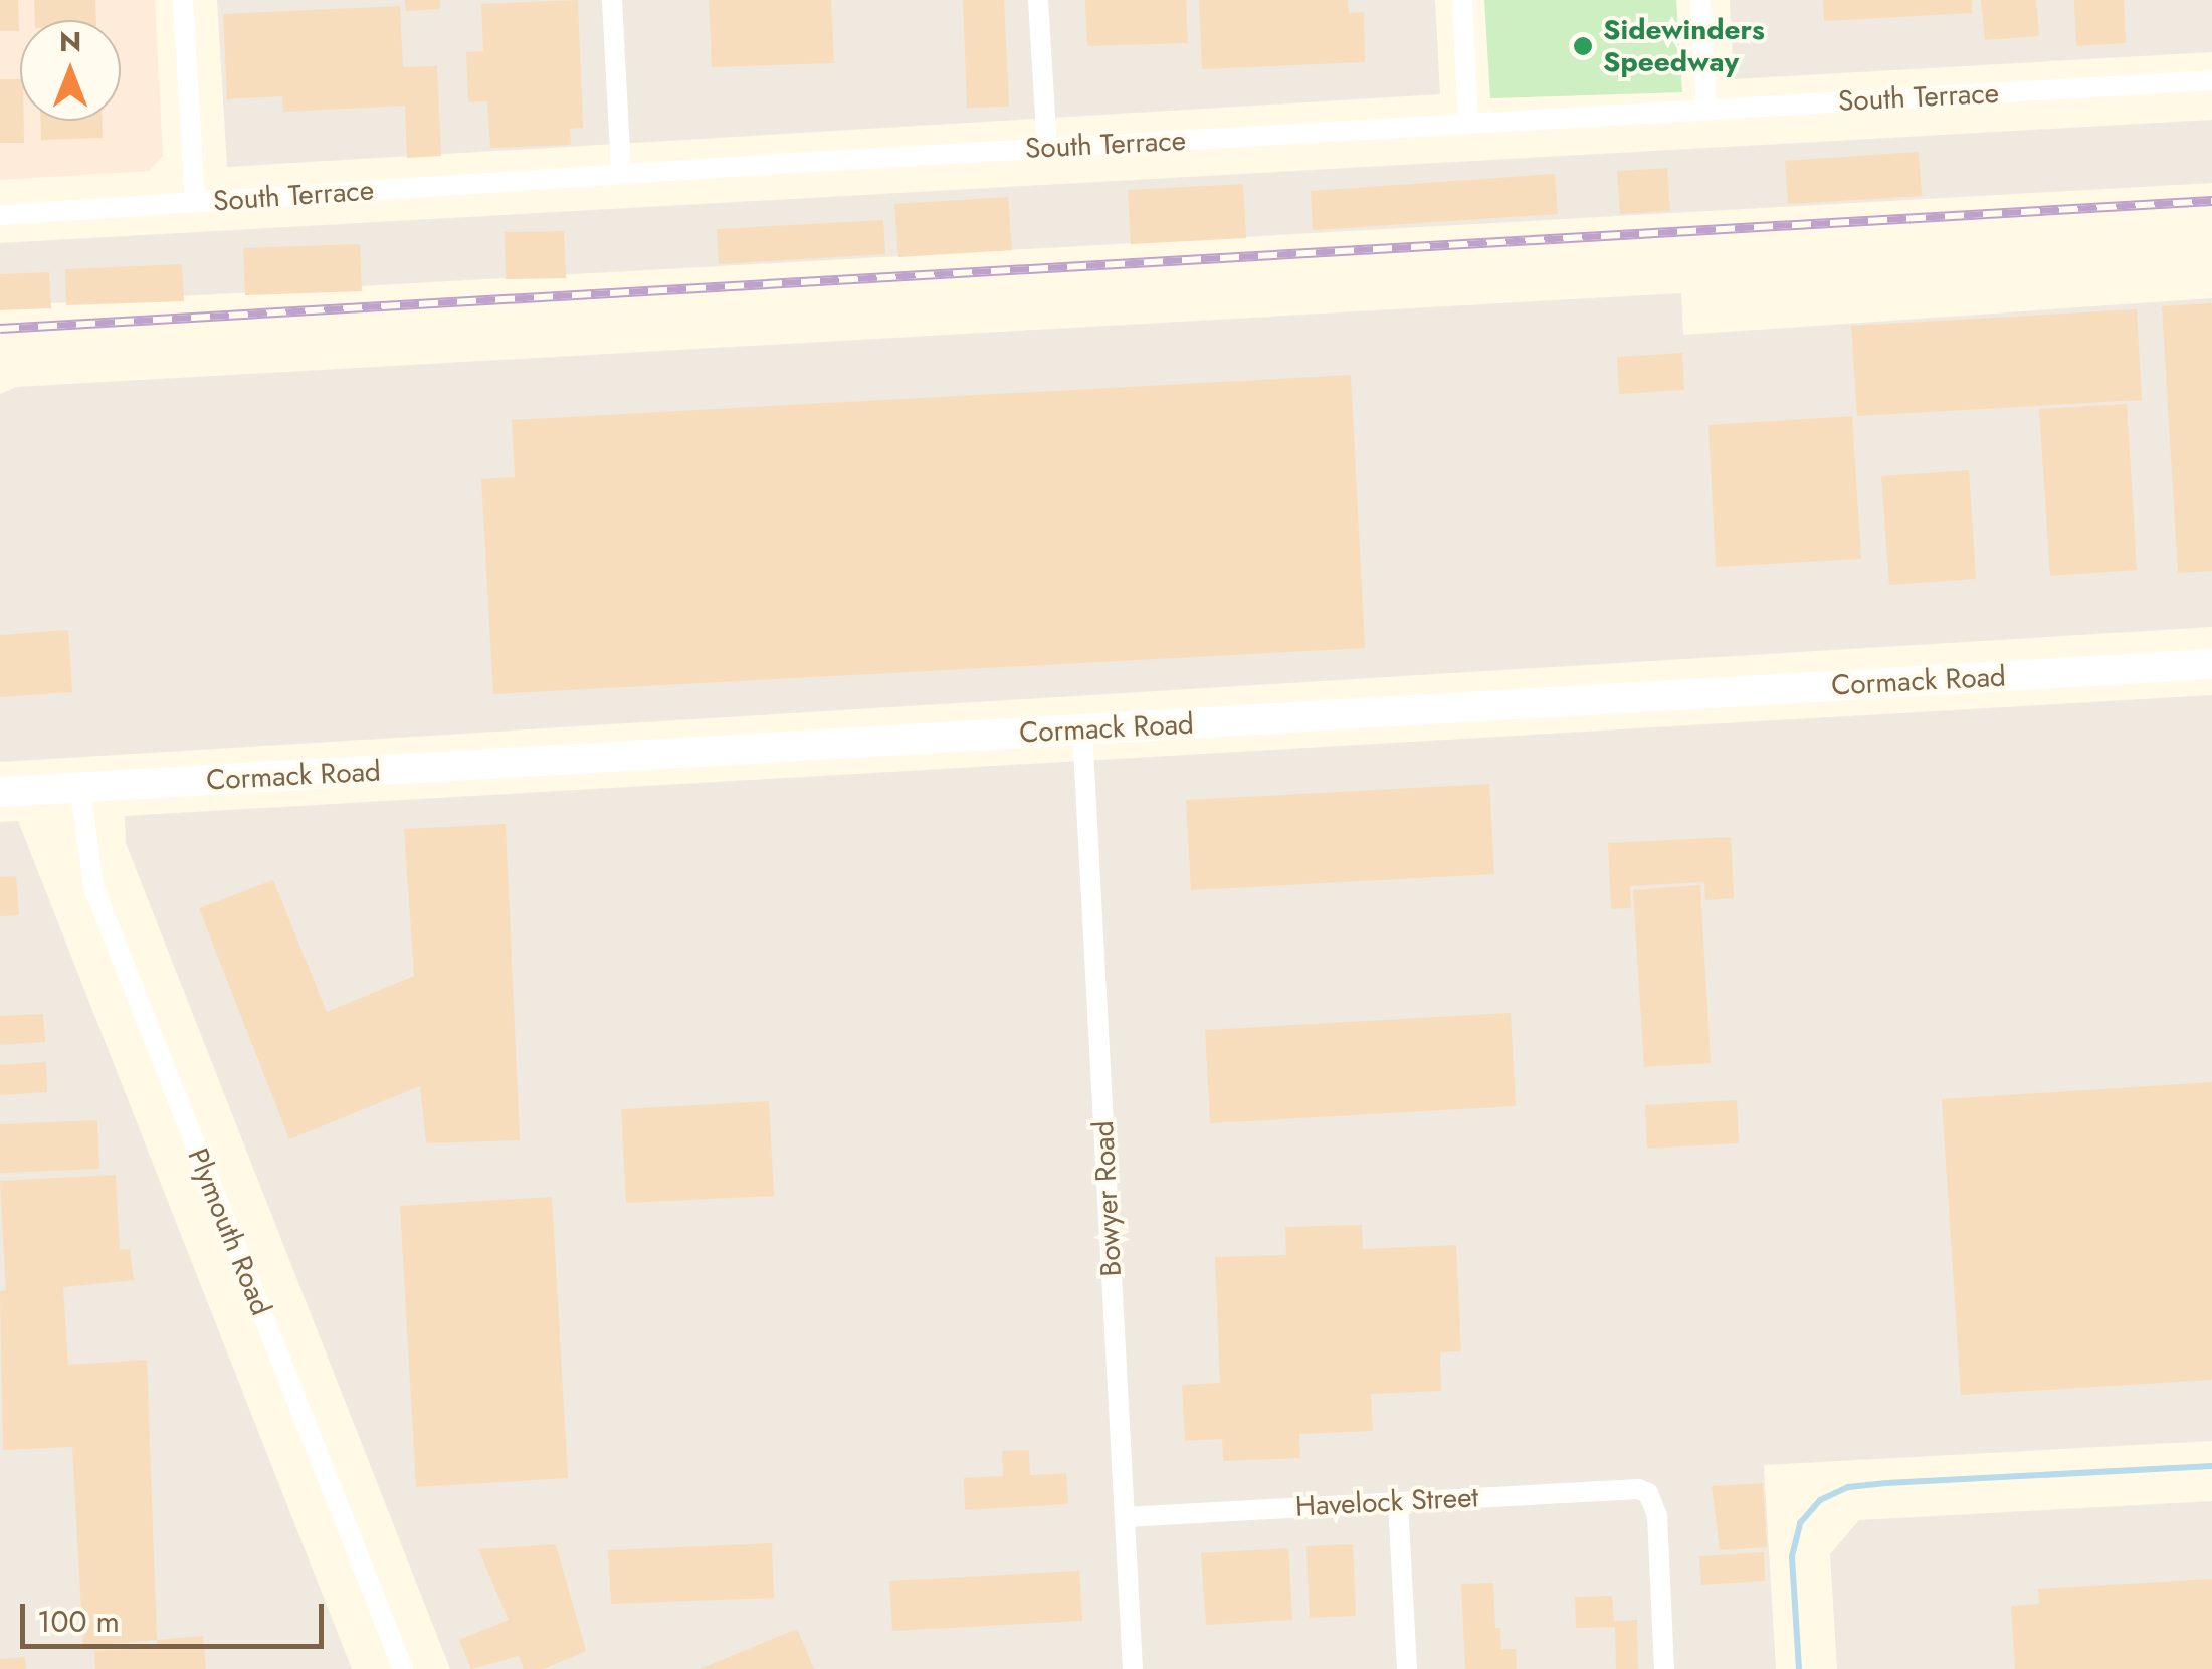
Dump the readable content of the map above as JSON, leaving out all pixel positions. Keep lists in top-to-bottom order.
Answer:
{
  "streets": {
    "street": [
      "South Terrace",
      "Cormack Road",
      "Bowyer Road",
      "Plymouth Road",
      "Havelock Street"
    ]
  },
  "crossings": [
    ["Cormack Road", "Bowyer Road"],
    ["Cormack Road", "Plymouth Road"],
    ["Bowyer Road", "Havelock Street"]
  ],
  "places": ["Sidewinders Speedway"],
  "scale_bar": "100 m",
  "north": "top"
}
